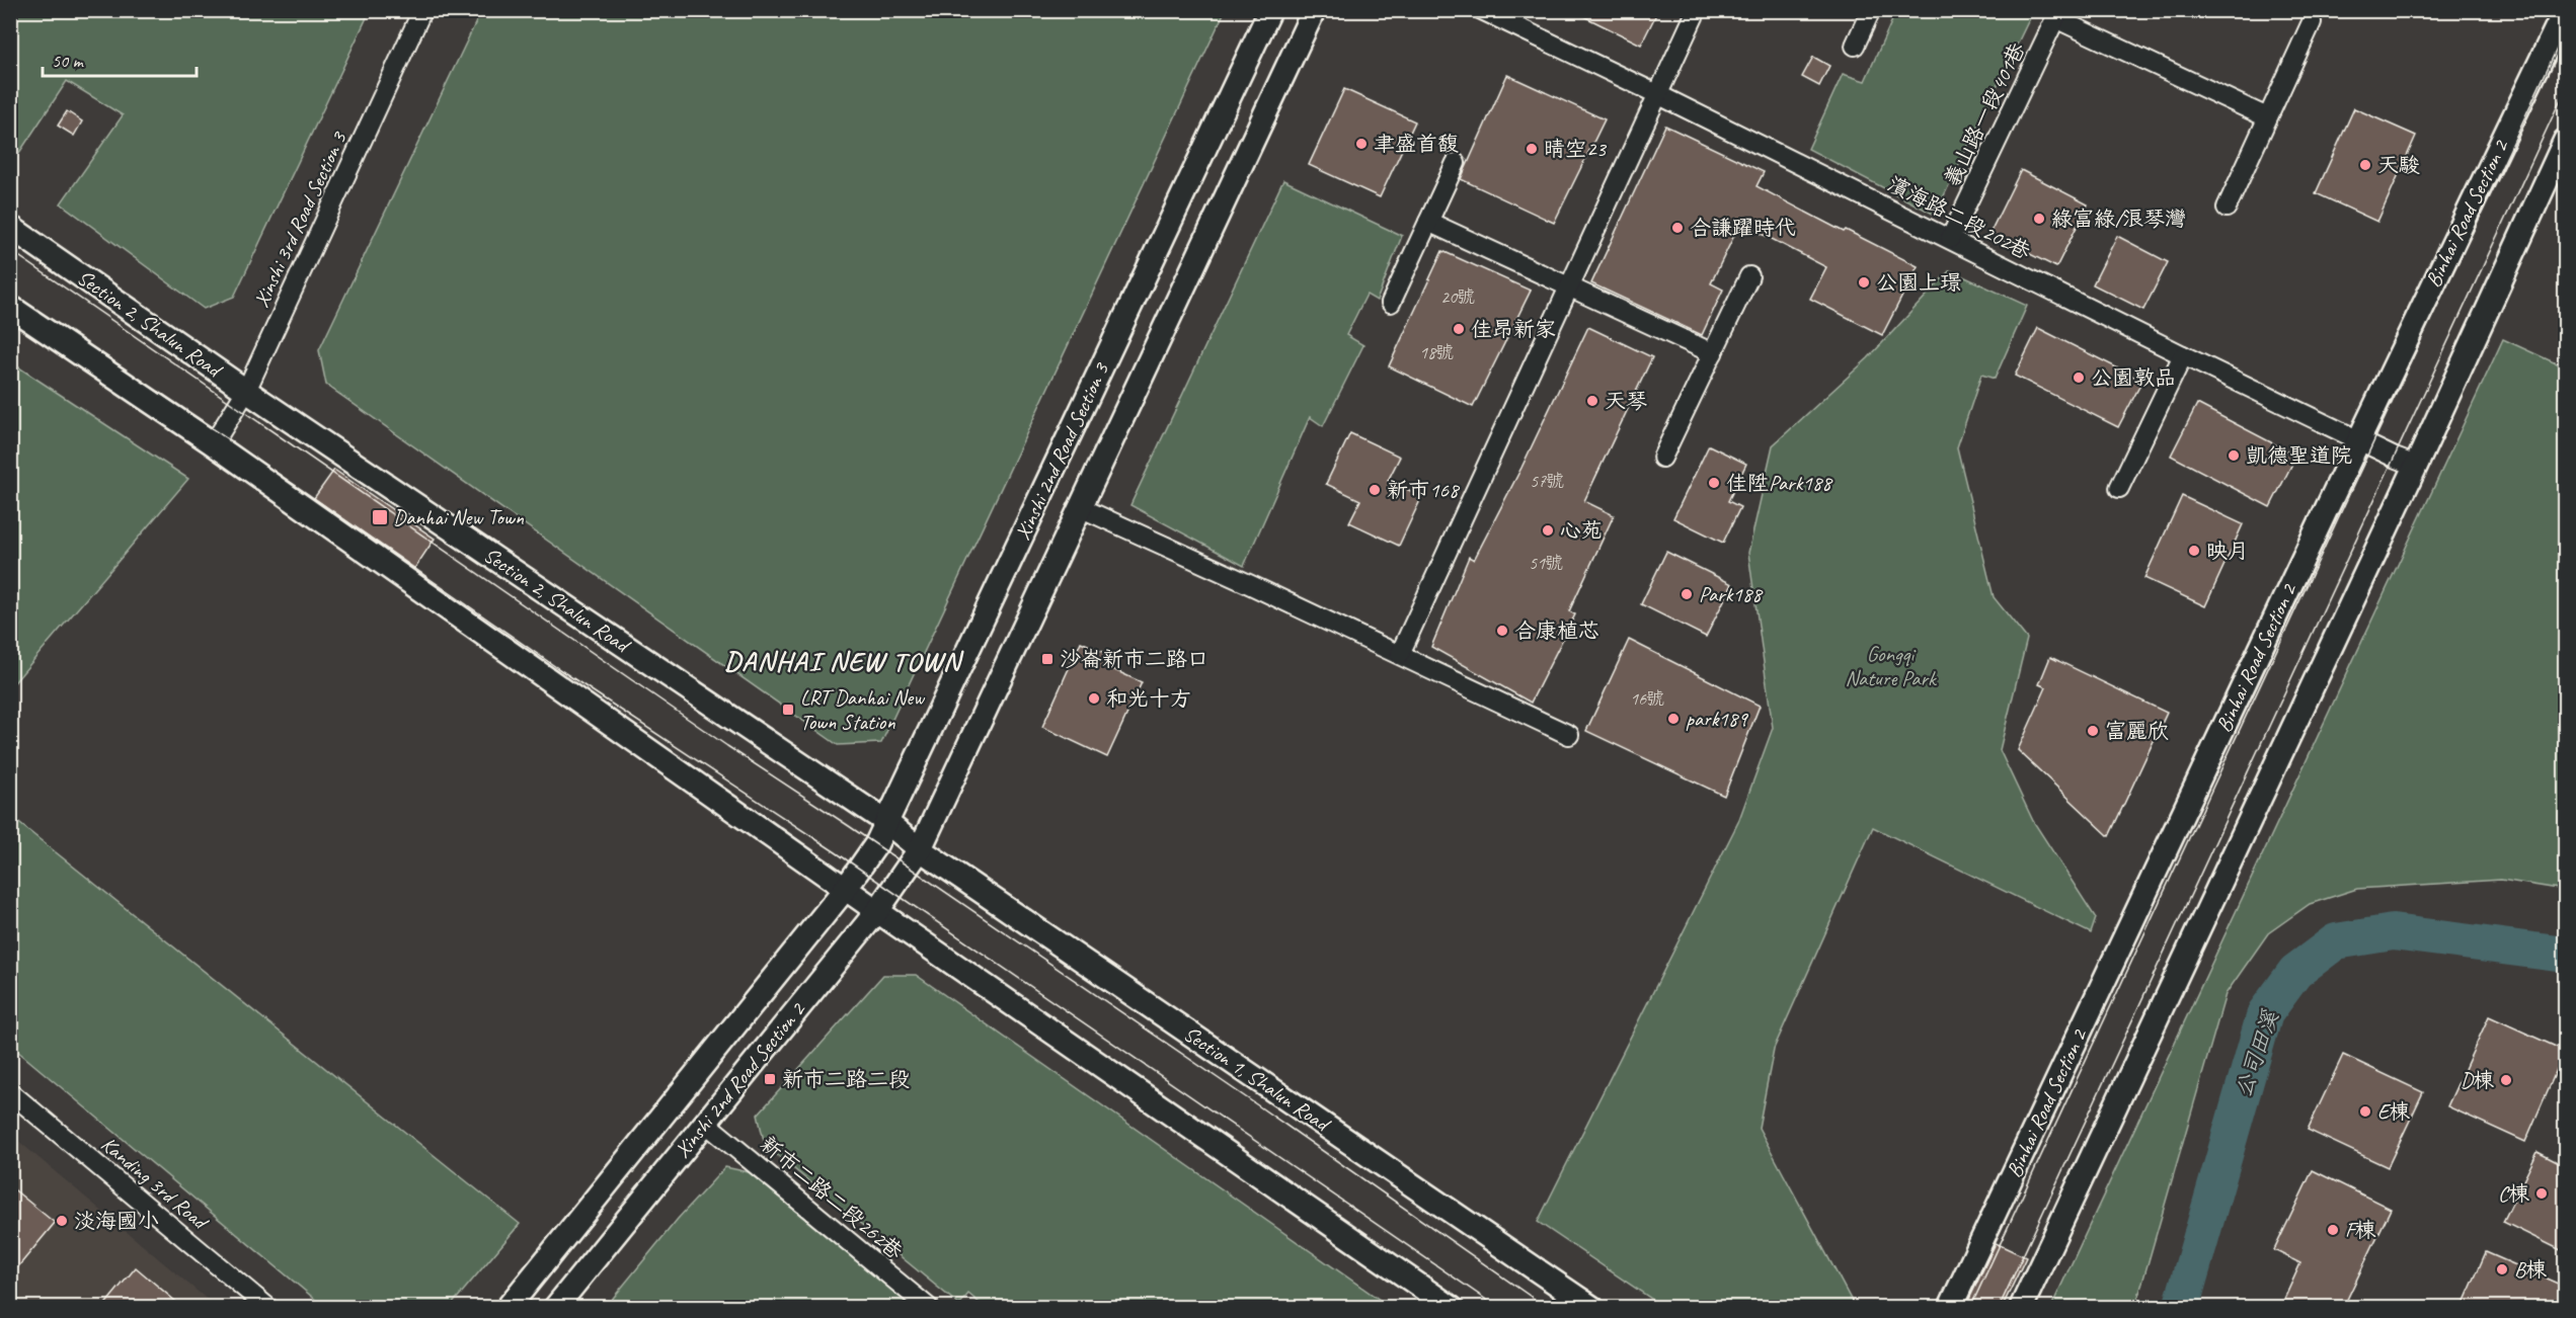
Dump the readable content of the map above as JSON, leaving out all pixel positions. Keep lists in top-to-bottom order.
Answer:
{
  "streets": {
    "street": [
      "義山路一段401巷",
      "Binhai Road Section 2",
      "濱海路二段202巷",
      "Xinshi 3rd Road Section 3",
      "Section 2, Shalun Road",
      "Xinshi 2nd Road Section 3",
      "Section 1, Shalun Road",
      "Xinshi 2nd Road Section 2",
      "Kanding 3rd Road",
      "新市二路二段262巷"
    ]
  },
  "crossings": [
    ["義山路一段401巷", "濱海路二段202巷"],
    ["Binhai Road Section 2", "濱海路二段202巷"],
    ["Xinshi 3rd Road Section 3", "Section 2, Shalun Road"],
    ["Section 2, Shalun Road", "Xinshi 2nd Road Section 3"],
    ["Section 2, Shalun Road", "Section 1, Shalun Road"],
    ["Section 2, Shalun Road", "Xinshi 2nd Road Section 2"],
    ["Xinshi 2nd Road Section 3", "Section 1, Shalun Road"],
    ["Xinshi 2nd Road Section 3", "Xinshi 2nd Road Section 2"],
    ["Section 1, Shalun Road", "Xinshi 2nd Road Section 2"],
    ["Xinshi 2nd Road Section 2", "新市二路二段262巷"]
  ],
  "districts": ["DANHAI NEW TOWN"],
  "water": ["公司田溪"],
  "parks": ["Gongqi Nature Park"],
  "places": {
    "other": [
      "聿盛首馥",
      "晴空23",
      "天駿",
      "綠富綠/浪琴灣",
      "合謙躍時代",
      "公園上璟",
      "佳昂新家",
      "公園敦品",
      "天琴",
      "凱德聖道院",
      "佳陞Park188",
      "新市168",
      "心苑",
      "映月",
      "Park188",
      "合康植芯",
      "和光十方",
      "park189",
      "富麗欣",
      "D棟",
      "E棟",
      "C棟",
      "淡海國小",
      "F棟",
      "B棟"
    ],
    "transit": [
      "Danhai New Town",
      "沙崙新市二路口",
      "LRT Danhai New Town Station",
      "新市二路二段"
    ]
  },
  "house_numbers": [
    "20號",
    "18號",
    "57號",
    "51號",
    "16號"
  ],
  "scale_bar": "50 m"
}
